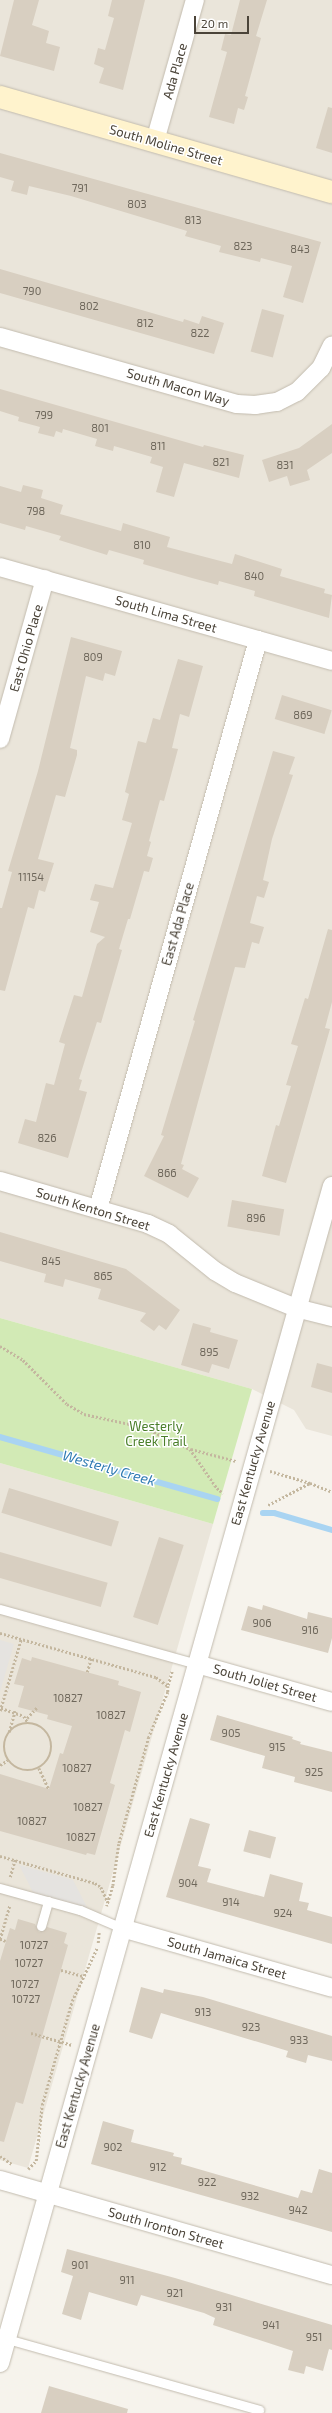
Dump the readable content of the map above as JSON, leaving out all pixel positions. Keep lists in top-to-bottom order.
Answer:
{
  "streets": {
    "street": [
      "Ada Place",
      "South Moline Street",
      "South Macon Way",
      "South Lima Street",
      "East Ohio Place",
      "East Ada Place",
      "South Kenton Street",
      "East Kentucky Avenue",
      "South Joliet Street",
      "South Jamaica Street",
      "South Ironton Street"
    ]
  },
  "crossings": [
    ["Ada Place", "South Moline Street"],
    ["South Lima Street", "East Ohio Place"],
    ["South Lima Street", "East Ada Place"],
    ["East Ada Place", "South Kenton Street"],
    ["South Kenton Street", "East Kentucky Avenue"],
    ["East Kentucky Avenue", "South Joliet Street"],
    ["East Kentucky Avenue", "South Jamaica Street"],
    ["East Kentucky Avenue", "South Ironton Street"]
  ],
  "water": ["Westerly Creek"],
  "parks": ["Westerly Creek Trail"],
  "house_numbers": [
    "791",
    "803",
    "813",
    "823",
    "843",
    "790",
    "802",
    "812",
    "822",
    "799",
    "801",
    "811",
    "821",
    "831",
    "798",
    "810",
    "840",
    "809",
    "869",
    "11154",
    "826",
    "866",
    "896",
    "845",
    "865",
    "895",
    "906",
    "916",
    "10827",
    "10827",
    "905",
    "915",
    "10827",
    "925",
    "10827",
    "10827",
    "10827",
    "904",
    "914",
    "924",
    "10727",
    "10727",
    "10727",
    "10727",
    "913",
    "923",
    "933",
    "902",
    "912",
    "922",
    "932",
    "942",
    "901",
    "911",
    "921",
    "931",
    "941",
    "951"
  ],
  "scale_bar": "20 m"
}
